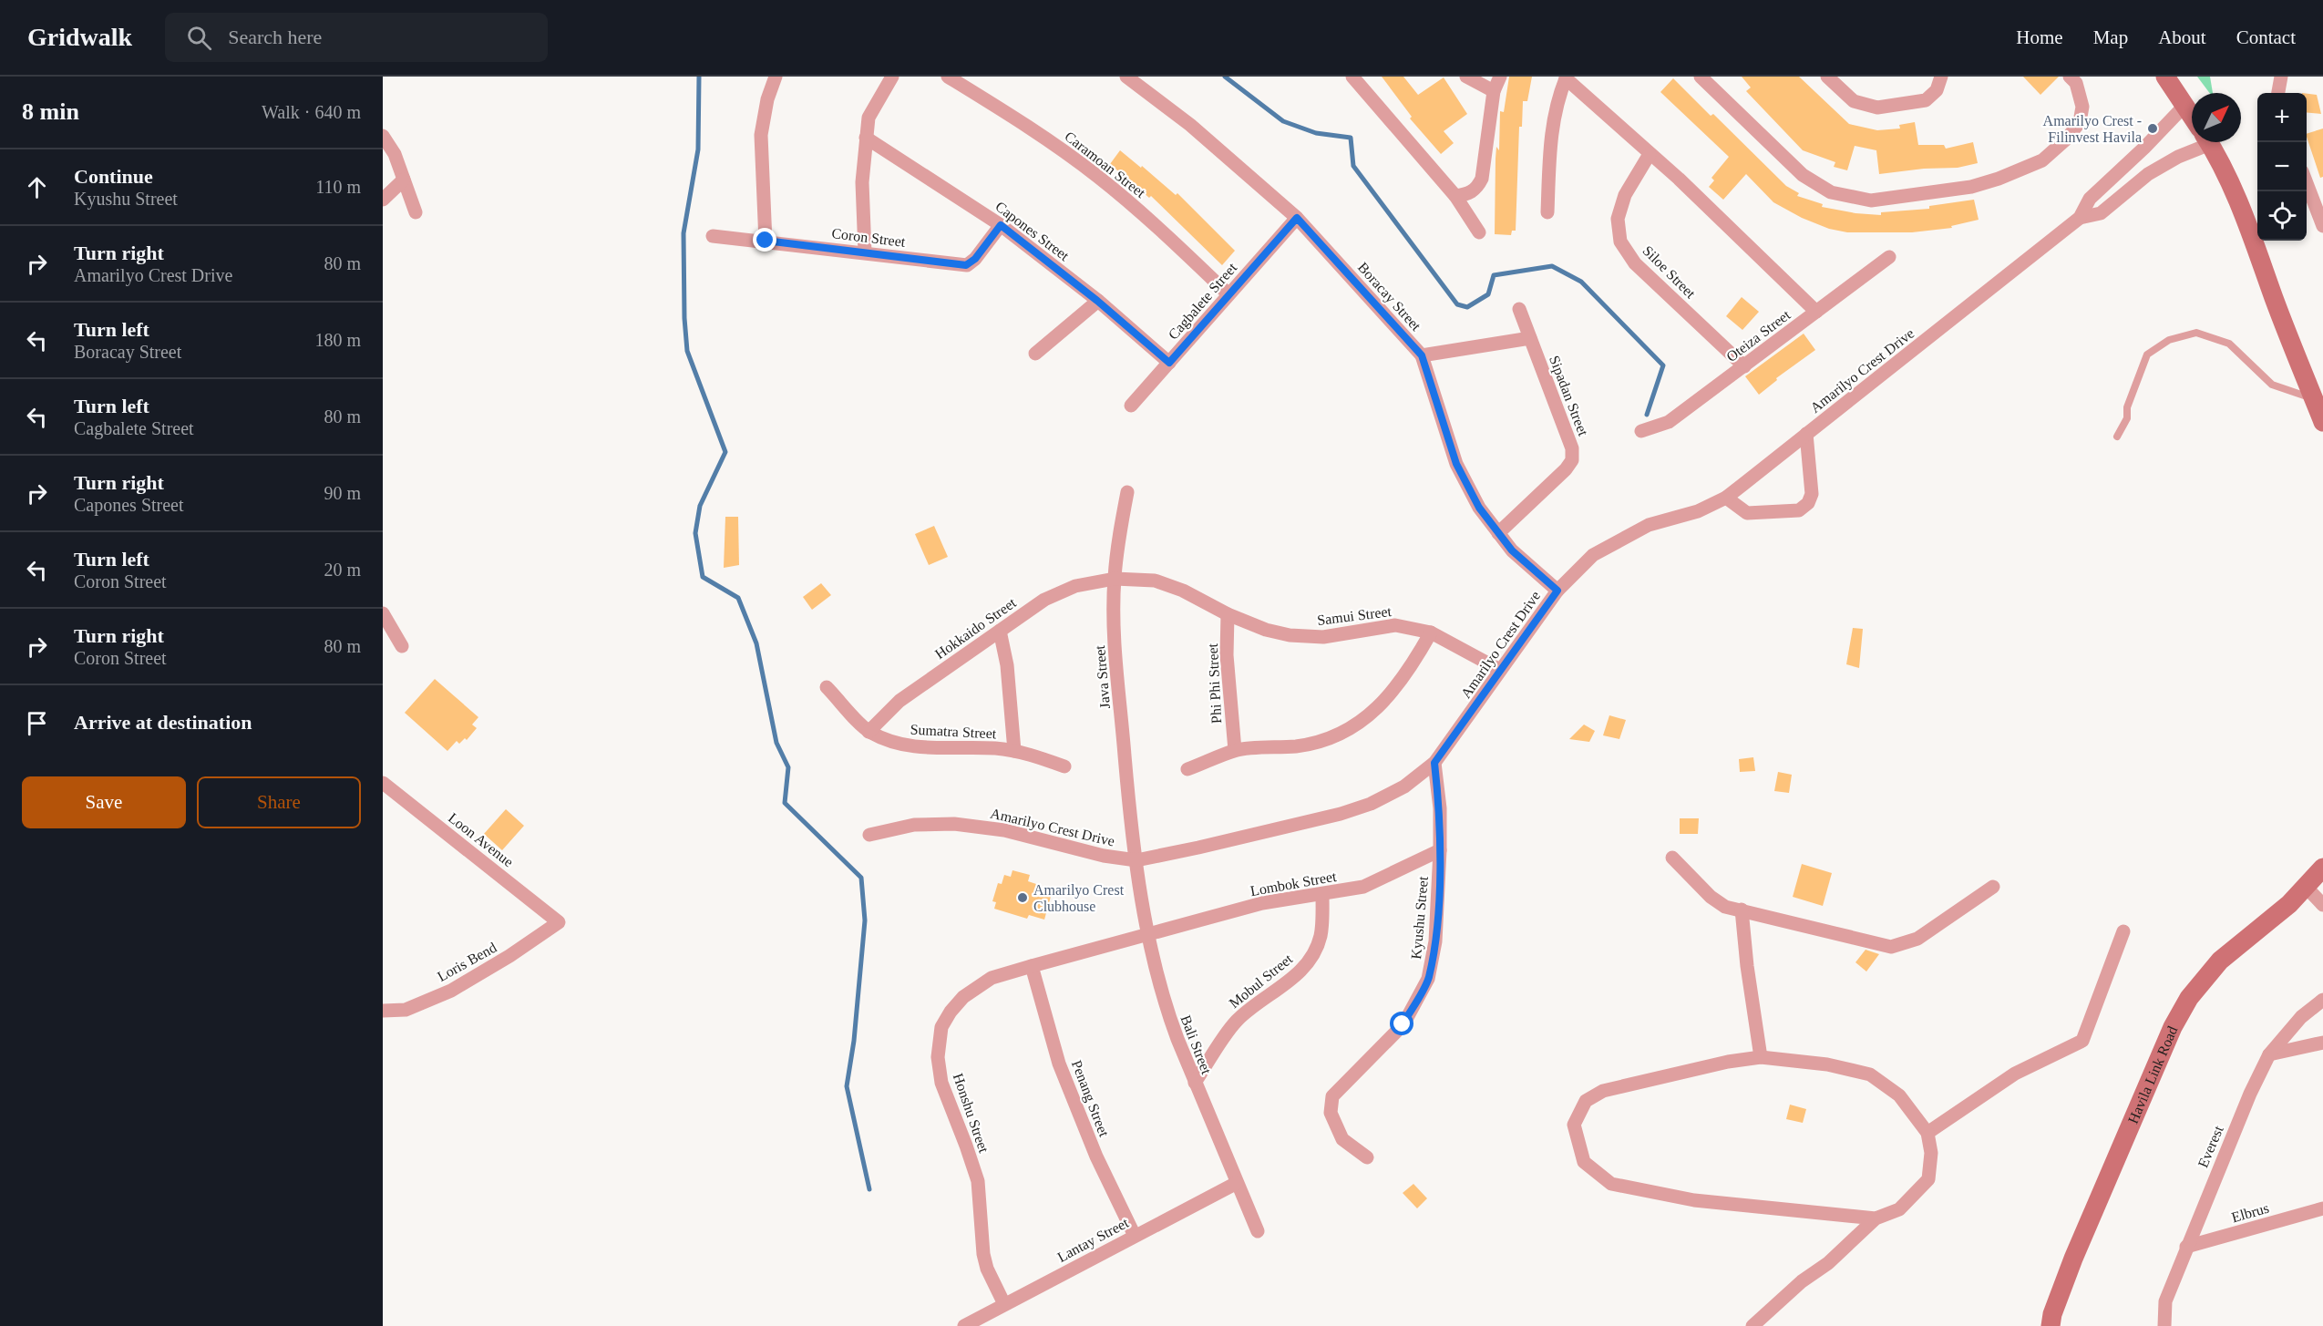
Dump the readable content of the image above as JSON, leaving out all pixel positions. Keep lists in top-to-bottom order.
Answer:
{
  "streets": {
    "street": [
      "Caramoan Street",
      "Capones Street",
      "Coron Street",
      "Siloe Street",
      "Boracay Street",
      "Cagbalete Street",
      "Oteiza Street",
      "Amarilyo Crest Drive",
      "Sipadan Street",
      "Samui Street",
      "Hokkaido Street",
      "Java Street",
      "Phi Phi Street",
      "Sumatra Street",
      "Loon Avenue",
      "Lombok Street",
      "Kyushu Street",
      "Loris Bend",
      "Mobul Street",
      "Bali Street",
      "Havila Link Road",
      "Penang Street",
      "Honshu Street",
      "Everest",
      "Elbrus",
      "Lantay Street"
    ]
  },
  "crossings": [
    ["Caramoan Street", "Cagbalete Street"],
    ["Capones Street", "Coron Street"],
    ["Capones Street", "Cagbalete Street"],
    ["Siloe Street", "Oteiza Street"],
    ["Boracay Street", "Cagbalete Street"],
    ["Boracay Street", "Amarilyo Crest Drive"],
    ["Boracay Street", "Sipadan Street"],
    ["Amarilyo Crest Drive", "Samui Street"],
    ["Amarilyo Crest Drive", "Java Street"],
    ["Amarilyo Crest Drive", "Kyushu Street"],
    ["Amarilyo Crest Drive", "Bali Street"],
    ["Samui Street", "Hokkaido Street"],
    ["Samui Street", "Java Street"],
    ["Samui Street", "Phi Phi Street"],
    ["Hokkaido Street", "Java Street"],
    ["Hokkaido Street", "Sumatra Street"],
    ["Java Street", "Bali Street"],
    ["Loon Avenue", "Loris Bend"],
    ["Lombok Street", "Kyushu Street"],
    ["Lombok Street", "Mobul Street"],
    ["Lombok Street", "Bali Street"],
    ["Lombok Street", "Honshu Street"],
    ["Mobul Street", "Bali Street"],
    ["Bali Street", "Honshu Street"],
    ["Bali Street", "Lantay Street"],
    ["Penang Street", "Honshu Street"],
    ["Penang Street", "Lantay Street"],
    ["Honshu Street", "Lantay Street"],
    ["Everest", "Elbrus"]
  ],
  "places": ["Amarilyo Crest - Filinvest Havila", "Amarilyo Crest Clubhouse"],
  "north": "top right",
  "page": {
    "header": "Gridwalk",
    "search": "Search here",
    "nav": [
      "Home",
      "Map",
      "About",
      "Contact"
    ],
    "heading": ["8 min", "Walk · 640 m"],
    "map_buttons": ["+", "−"],
    "list": [
      ["Continue", "Kyushu Street", "110 m"],
      ["Turn right", "Amarilyo Crest Drive", "80 m"],
      ["Turn left", "Boracay Street", "180 m"],
      ["Turn left", "Cagbalete Street", "80 m"],
      ["Turn right", "Capones Street", "90 m"],
      ["Turn left", "Coron Street", "20 m"],
      ["Turn right", "Coron Street", "80 m"],
      "Arrive at destination"
    ],
    "buttons": ["Save", "Share"]
  }
}
